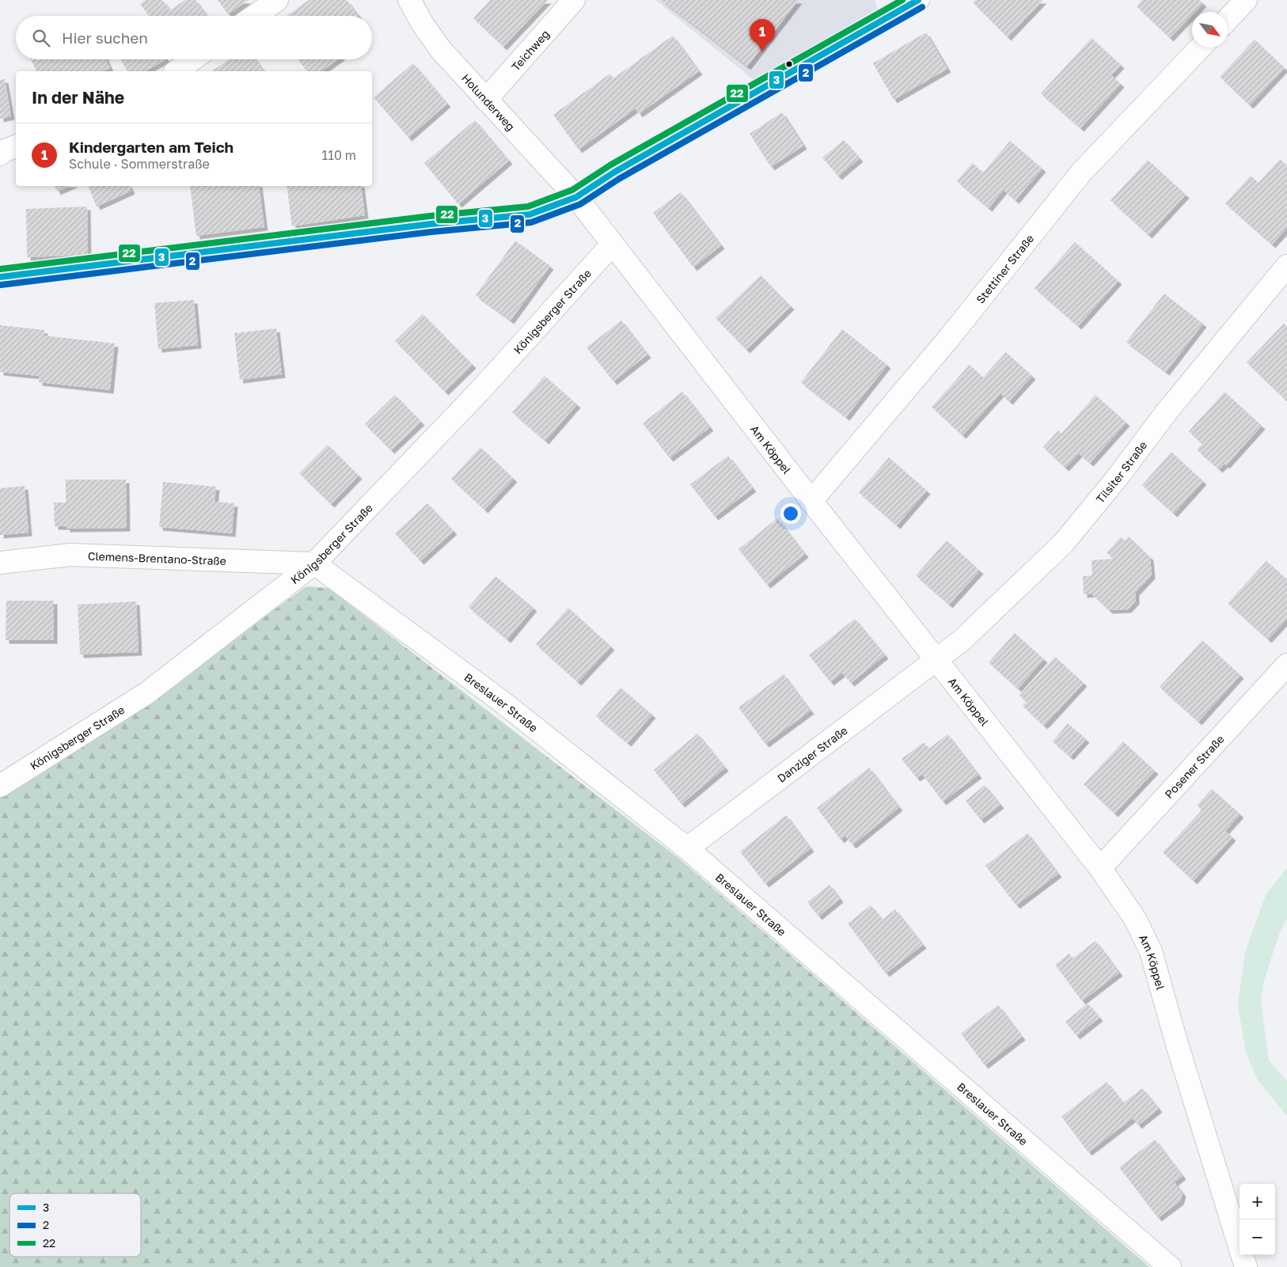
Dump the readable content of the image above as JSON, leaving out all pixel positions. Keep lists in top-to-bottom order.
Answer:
{
  "streets": {
    "street": [
      "Teichweg",
      "Holunderweg",
      "Stettiner Straße",
      "Königsberger Straße",
      "Am Köppel",
      "Tilsiter Straße",
      "Clemens-Brentano-Straße",
      "Breslauer Straße",
      "Danziger Straße",
      "Posener Straße"
    ]
  },
  "crossings": [
    ["Teichweg", "Holunderweg"],
    ["Holunderweg", "Am Köppel"],
    ["Stettiner Straße", "Am Köppel"],
    ["Königsberger Straße", "Am Köppel"],
    ["Königsberger Straße", "Clemens-Brentano-Straße"],
    ["Königsberger Straße", "Breslauer Straße"],
    ["Am Köppel", "Tilsiter Straße"],
    ["Am Köppel", "Danziger Straße"],
    ["Am Köppel", "Posener Straße"],
    ["Tilsiter Straße", "Danziger Straße"],
    ["Clemens-Brentano-Straße", "Breslauer Straße"],
    ["Breslauer Straße", "Danziger Straße"]
  ],
  "lines": ["transit line 3", "transit line 22", "transit line 2"],
  "legend": ["3", "2", "22"],
  "north": "bottom right",
  "page": {
    "search": "Hier suchen",
    "pins": "1",
    "heading": "In der Nähe",
    "list": [
      {
        "mark": "1",
        "name": "Kindergarten am Teich",
        "note": "Schule · Sommerstraße",
        "value": "110 m"
      }
    ],
    "map_buttons": ["+", "−"]
  }
}
